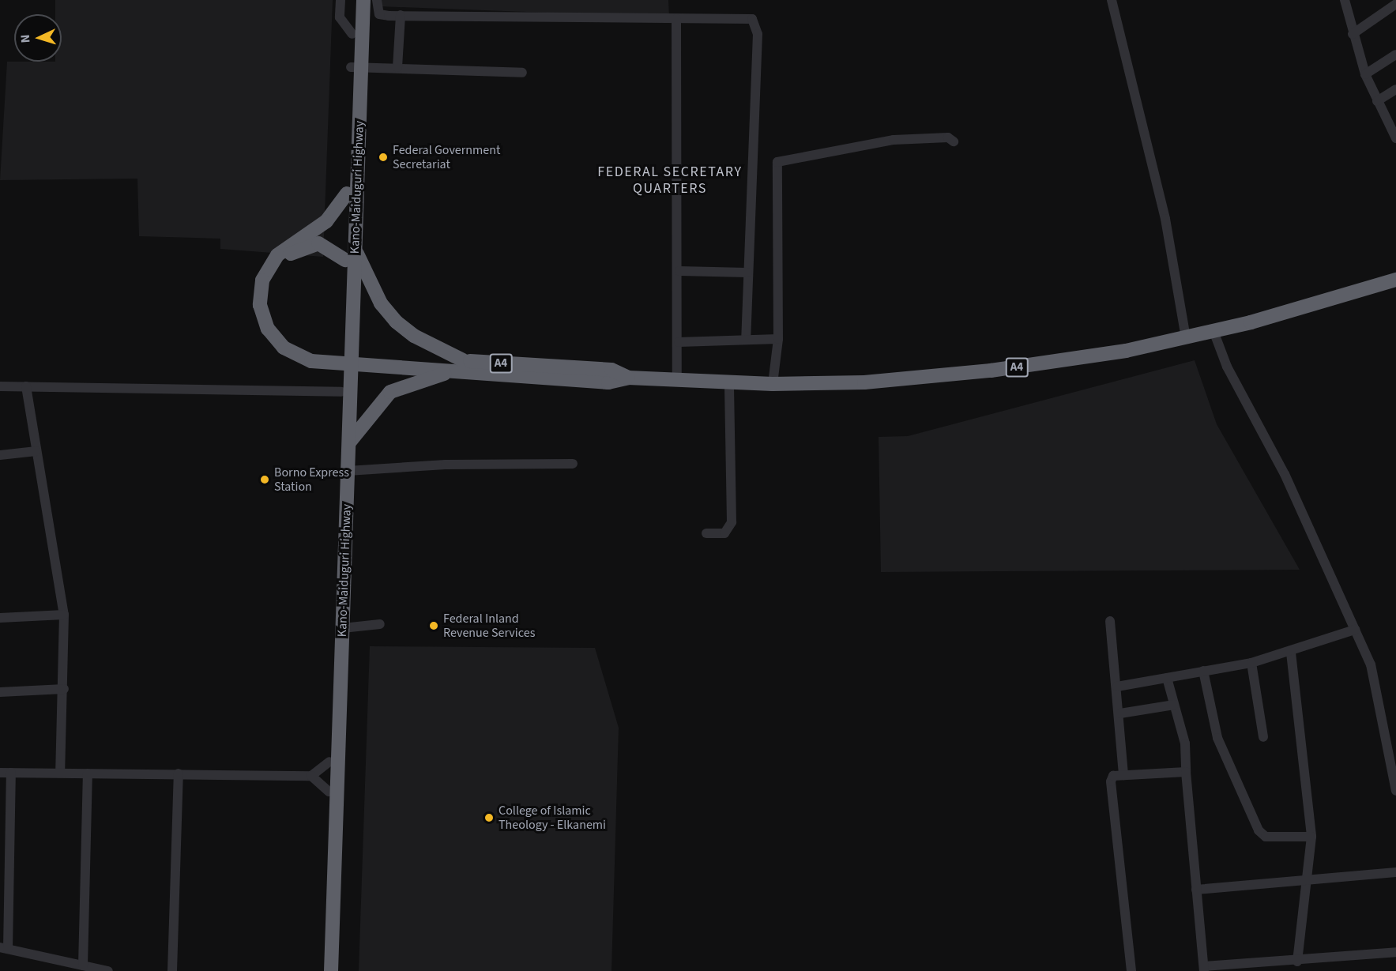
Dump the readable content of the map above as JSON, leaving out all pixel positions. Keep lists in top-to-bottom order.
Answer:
{
  "streets": {
    "highway": ["Kano-Maiduguri Highway", "A4"]
  },
  "crossings": [
    ["Kano-Maiduguri Highway", "A4"]
  ],
  "districts": ["FEDERAL SECRETARY QUARTERS"],
  "places": [
    "Federal Government Secretariat",
    "Borno Express Station",
    "Federal Inland Revenue Services",
    "College of Islamic Theology - Elkanemi"
  ],
  "north": "left"
}
